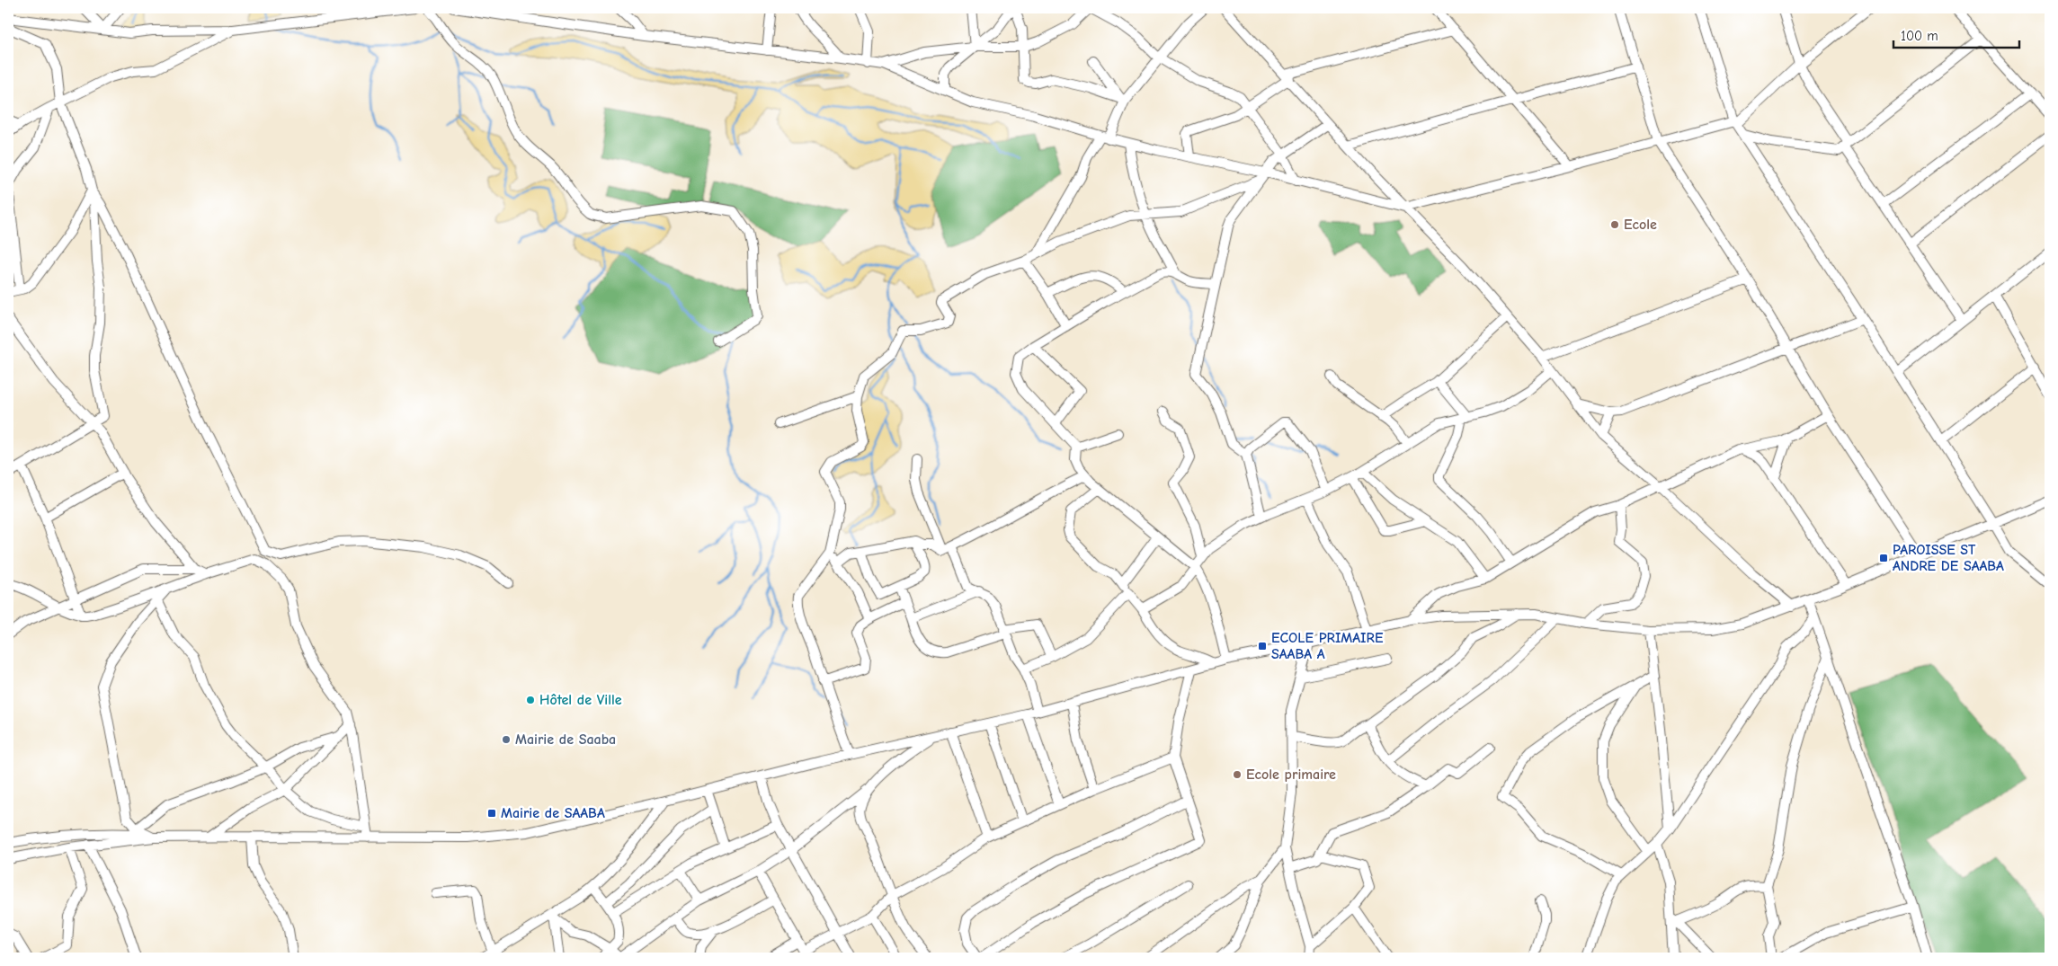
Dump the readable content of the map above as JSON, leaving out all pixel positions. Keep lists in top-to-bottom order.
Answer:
{
  "places": {
    "other": [
      "Ecole",
      "Hôtel de Ville",
      "Mairie de Saaba",
      "Ecole primaire"
    ],
    "transit": ["PAROISSE ST ANDRE DE SAABA", "ECOLE PRIMAIRE SAABA A", "Mairie de SAABA"]
  },
  "scale_bar": "100 m"
}
